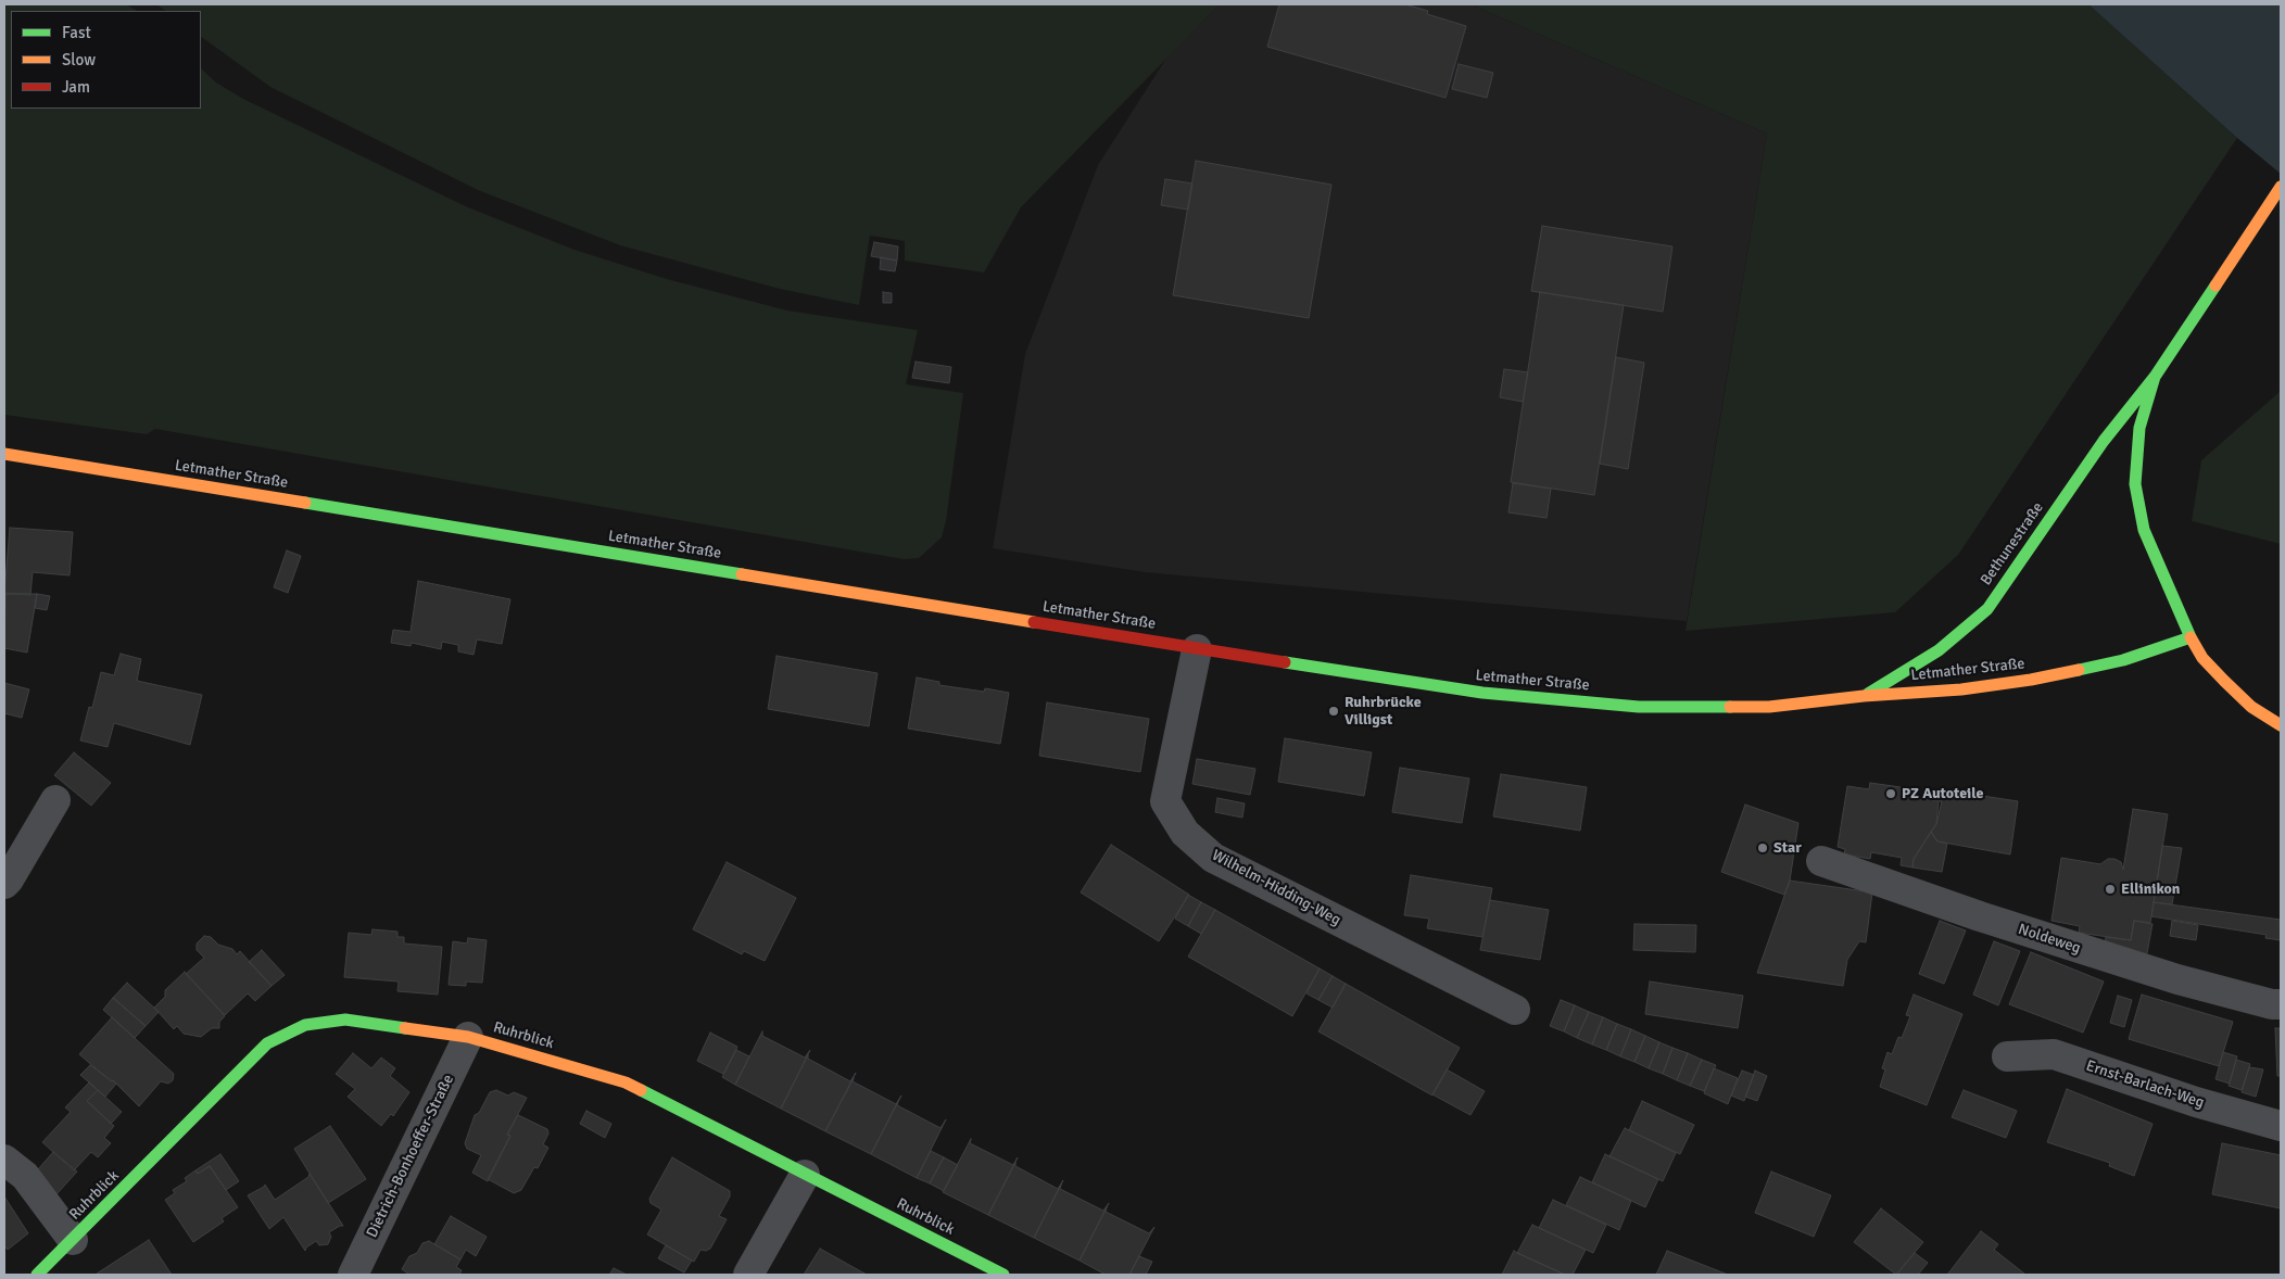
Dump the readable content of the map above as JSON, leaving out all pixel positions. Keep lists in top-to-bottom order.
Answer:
{
  "streets": {
    "main road": ["Letmather Straße", "Bethunestraße", "Ruhrblick"],
    "street": [
      "Wilhelm-Hidding-Weg",
      "Noldeweg",
      "Ernst-Barlach-Weg",
      "Dietrich-Bonhoeffer-Straße"
    ]
  },
  "crossings": [
    ["Letmather Straße", "Bethunestraße"],
    ["Letmather Straße", "Wilhelm-Hidding-Weg"],
    ["Ruhrblick", "Dietrich-Bonhoeffer-Straße"]
  ],
  "places": [
    "Ruhrbrücke Villigst",
    "PZ Autoteile",
    "Star",
    "Ellinikon"
  ],
  "legend": ["Fast", "Slow", "Jam"]
}
